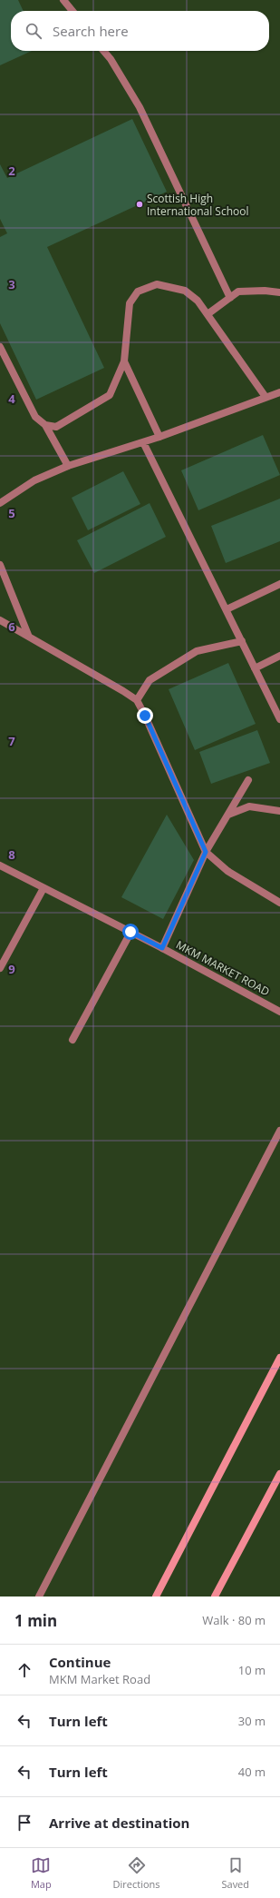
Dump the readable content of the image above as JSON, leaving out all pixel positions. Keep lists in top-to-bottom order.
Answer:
{
  "streets": {
    "street": ["MKM MARKET ROAD"]
  },
  "places": ["Scottish High International School"],
  "page": {
    "search": "Search here",
    "heading": ["1 min", "Walk · 80 m"],
    "list": [
      ["Continue", "MKM Market Road", "10 m"],
      ["Turn left", "30 m"],
      ["Turn left", "40 m"],
      "Arrive at destination"
    ],
    "nav": ["Map", "Directions", "Saved"]
  },
  "grid": {
    "rows": [
      "2",
      "3",
      "4",
      "5",
      "6",
      "7",
      "8",
      "9"
    ]
  }
}
